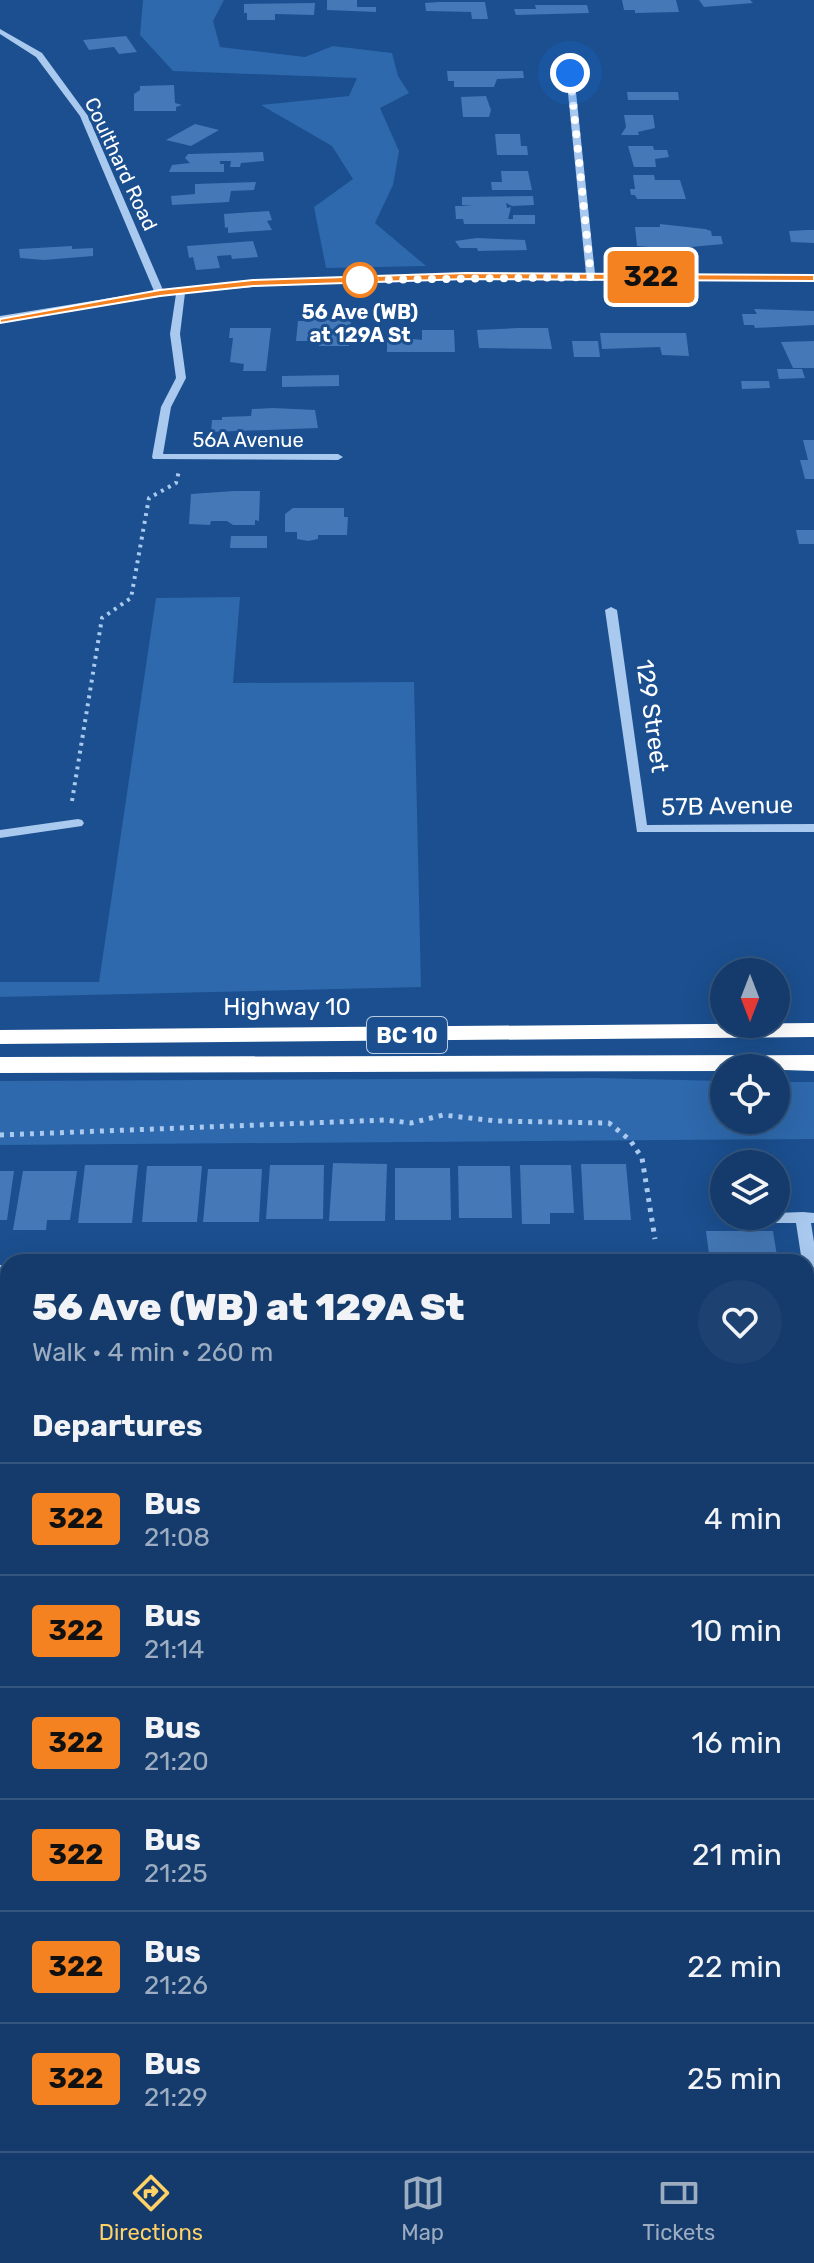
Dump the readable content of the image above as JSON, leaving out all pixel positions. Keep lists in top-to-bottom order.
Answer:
{
  "streets": {
    "highway": ["Highway 10", "BC 10"],
    "street": [
      "Coulthard Road",
      "56A Avenue",
      "129 Street",
      "57B Avenue"
    ]
  },
  "crossings": [
    ["129 Street", "57B Avenue"]
  ],
  "places": ["56 Ave (WB) at 129A St"],
  "lines": ["bus line 322"],
  "north": "bottom",
  "page": {
    "on_map": "322",
    "heading": [
      ["56 Ave (WB) at 129A St", "Walk · 4 min · 260 m"],
      "Departures"
    ],
    "list": [
      {
        "mark": "322",
        "name": "Bus",
        "note": "21:08",
        "value": "4 min"
      },
      {
        "mark": "322",
        "name": "Bus",
        "note": "21:14",
        "value": "10 min"
      },
      {
        "mark": "322",
        "name": "Bus",
        "note": "21:20",
        "value": "16 min"
      },
      {
        "mark": "322",
        "name": "Bus",
        "note": "21:25",
        "value": "21 min"
      },
      {
        "mark": "322",
        "name": "Bus",
        "note": "21:26",
        "value": "22 min"
      },
      {
        "mark": "322",
        "name": "Bus",
        "note": "21:29",
        "value": "25 min"
      }
    ],
    "tabs": ["Directions", "Map", "Tickets"]
  }
}
